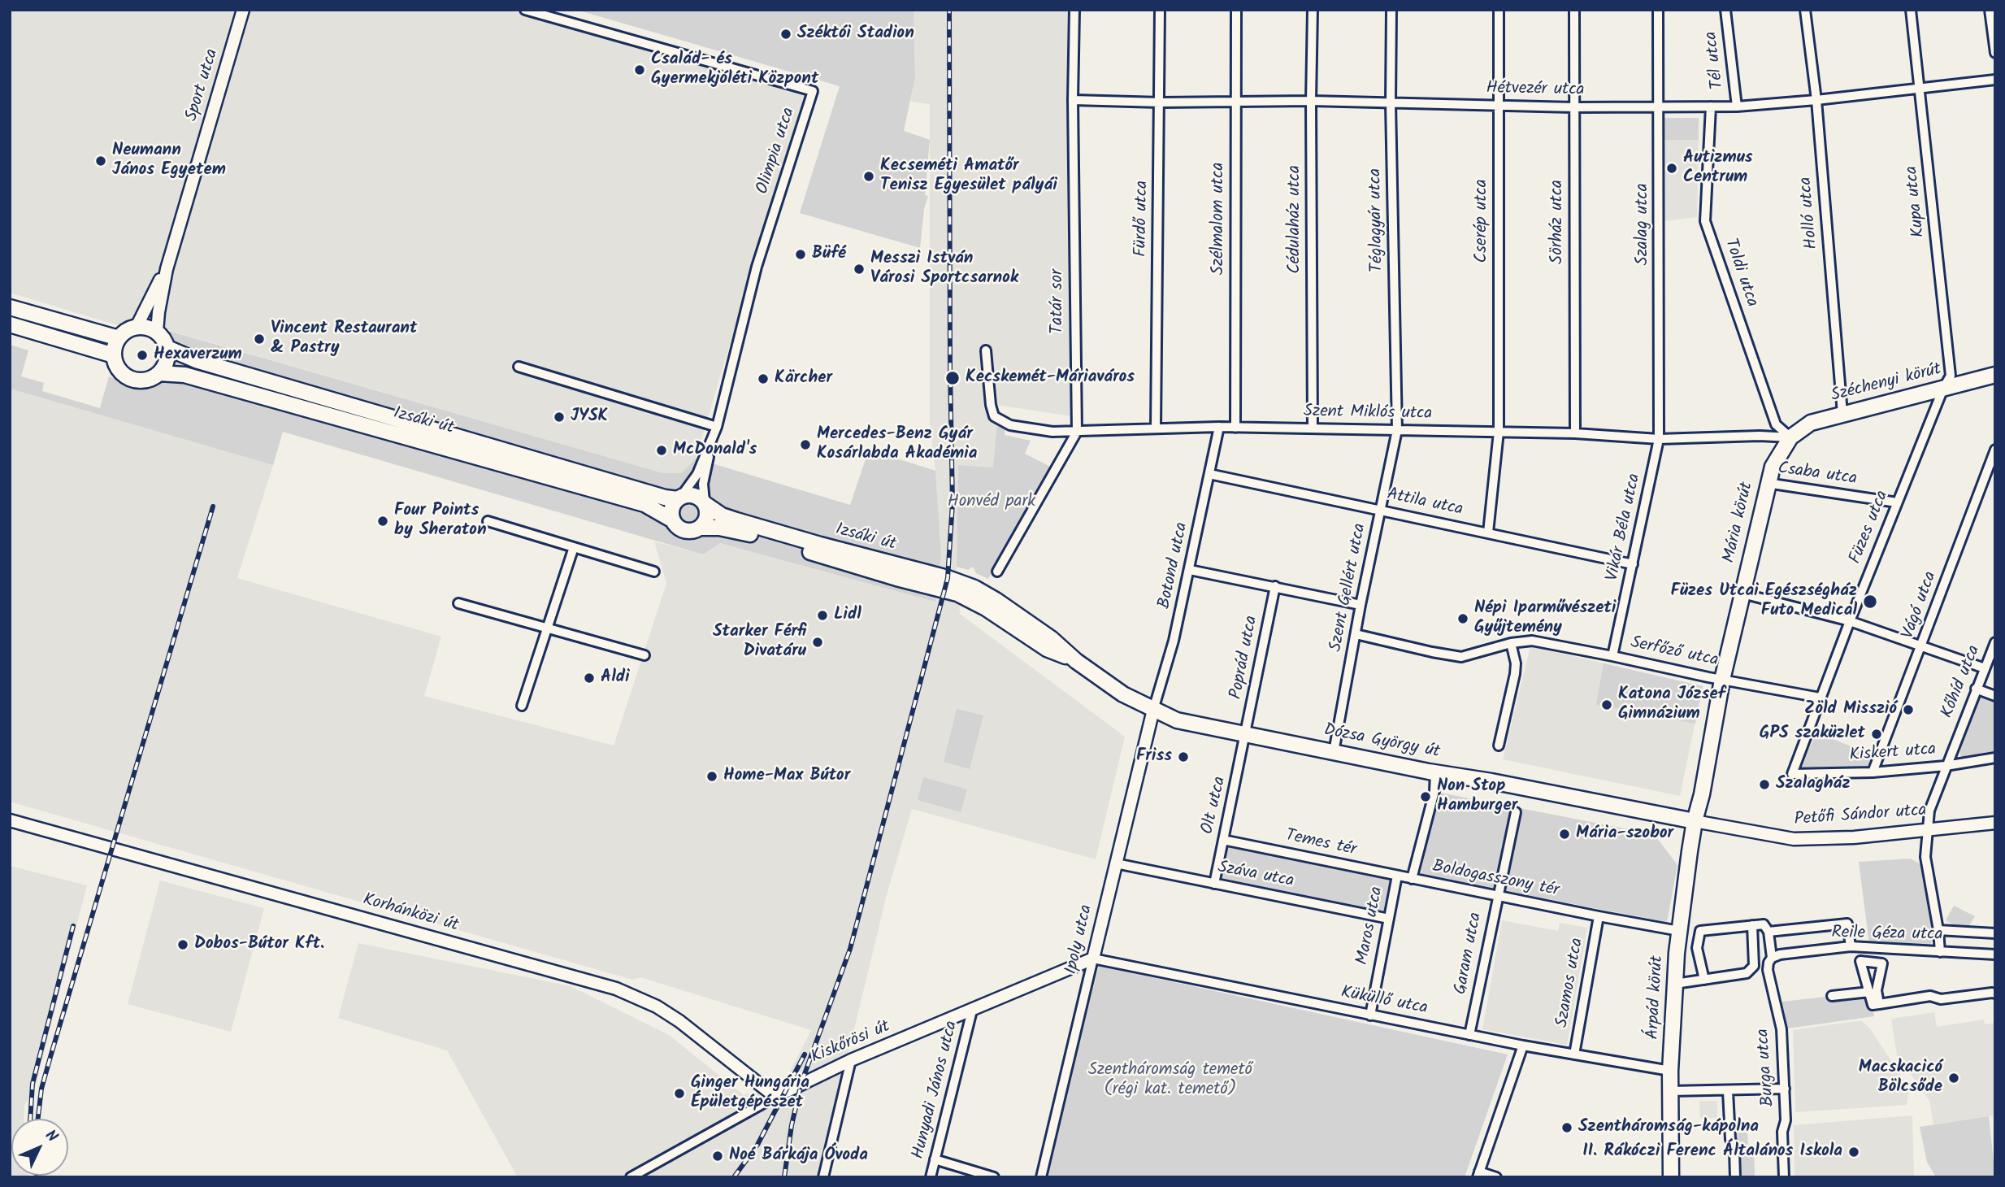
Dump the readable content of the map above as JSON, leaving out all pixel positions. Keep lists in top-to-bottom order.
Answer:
{
  "streets": {
    "main road": [
      "Széchenyi körút",
      "Izsáki út",
      "Mária körút",
      "Dózsa György út",
      "Árpád körút"
    ],
    "street": [
      "Tél utca",
      "Sport utca",
      "Hétvezér utca",
      "Olimpia utca",
      "Kupa utca",
      "Holló utca",
      "Fürdő utca",
      "Szélmalom utca",
      "Cédulaház utca",
      "Téglagyár utca",
      "Cserép utca",
      "Sörház utca",
      "Szalag utca",
      "Toldi utca",
      "Tatár sor",
      "Szent Miklós utca",
      "Csaba utca",
      "Attila utca",
      "Vikár Béla utca",
      "Füzes utca",
      "Botond utca",
      "Szent Gellért utca",
      "Vágó utca",
      "Serfőző utca",
      "Poprád utca",
      "Kőhíd utca",
      "Kiskert utca",
      "Olt utca",
      "Petőfi Sándor utca",
      "Temes tér",
      "Száva utca",
      "Boldogasszony tér",
      "Korhánközi út",
      "Maros utca",
      "Reile Géza utca",
      "Ipoly utca",
      "Garam utca",
      "Szamos utca",
      "Küküllő utca",
      "Kiskőrösi út",
      "Burga utca",
      "Hunyadi János utca"
    ]
  },
  "crossings": [
    ["Tél utca", "Hétvezér utca"],
    ["Hétvezér utca", "Kupa utca"],
    ["Hétvezér utca", "Holló utca"],
    ["Hétvezér utca", "Fürdő utca"],
    ["Hétvezér utca", "Szélmalom utca"],
    ["Hétvezér utca", "Cédulaház utca"],
    ["Hétvezér utca", "Téglagyár utca"],
    ["Hétvezér utca", "Cserép utca"],
    ["Hétvezér utca", "Sörház utca"],
    ["Hétvezér utca", "Szalag utca"],
    ["Hétvezér utca", "Toldi utca"],
    ["Hétvezér utca", "Tatár sor"],
    ["Olimpia utca", "Izsáki út"],
    ["Kupa utca", "Széchenyi körút"],
    ["Kupa utca", "Füzes utca"],
    ["Holló utca", "Széchenyi körút"],
    ["Fürdő utca", "Szent Miklós utca"],
    ["Szélmalom utca", "Szent Miklós utca"],
    ["Cédulaház utca", "Szent Miklós utca"],
    ["Téglagyár utca", "Szent Miklós utca"],
    ["Téglagyár utca", "Szent Gellért utca"],
    ["Cserép utca", "Szent Miklós utca"],
    ["Cserép utca", "Attila utca"],
    ["Sörház utca", "Szent Miklós utca"],
    ["Szalag utca", "Szent Miklós utca"],
    ["Szalag utca", "Vikár Béla utca"],
    ["Toldi utca", "Széchenyi körút"],
    ["Toldi utca", "Szent Miklós utca"],
    ["Toldi utca", "Mária körút"],
    ["Tatár sor", "Szent Miklós utca"],
    ["Széchenyi körút", "Szent Miklós utca"],
    ["Széchenyi körút", "Mária körút"],
    ["Széchenyi körút", "Füzes utca"],
    ["Szent Miklós utca", "Mária körút"],
    ["Szent Miklós utca", "Vikár Béla utca"],
    ["Szent Miklós utca", "Botond utca"],
    ["Szent Miklós utca", "Szent Gellért utca"],
    ["Izsáki út", "Dózsa György út"],
    ["Csaba utca", "Mária körút"],
    ["Csaba utca", "Füzes utca"],
    ["Attila utca", "Vikár Béla utca"],
    ["Attila utca", "Botond utca"],
    ["Attila utca", "Szent Gellért utca"],
    ["Mária körút", "Serfőző utca"],
    ["Mária körút", "Dózsa György út"],
    ["Mária körút", "Petőfi Sándor utca"],
    ["Mária körút", "Árpád körút"],
    ["Vikár Béla utca", "Serfőző utca"],
    ["Füzes utca", "Serfőző utca"],
    ["Füzes utca", "Kiskert utca"],
    ["Botond utca", "Dózsa György út"],
    ["Botond utca", "Ipoly utca"],
    ["Szent Gellért utca", "Serfőző utca"],
    ["Szent Gellért utca", "Dózsa György út"],
    ["Vágó utca", "Kiskert utca"],
    ["Poprád utca", "Dózsa György út"],
    ["Poprád utca", "Olt utca"],
    ["Kőhíd utca", "Kiskert utca"],
    ["Kőhíd utca", "Petőfi Sándor utca"],
    ["Kőhíd utca", "Reile Géza utca"],
    ["Dózsa György út", "Olt utca"],
    ["Dózsa György út", "Petőfi Sándor utca"],
    ["Dózsa György út", "Boldogasszony tér"],
    ["Dózsa György út", "Ipoly utca"],
    ["Dózsa György út", "Árpád körút"],
    ["Olt utca", "Temes tér"],
    ["Olt utca", "Száva utca"],
    ["Petőfi Sándor utca", "Árpád körút"],
    ["Temes tér", "Boldogasszony tér"],
    ["Temes tér", "Maros utca"],
    ["Száva utca", "Maros utca"],
    ["Száva utca", "Ipoly utca"],
    ["Boldogasszony tér", "Garam utca"],
    ["Boldogasszony tér", "Szamos utca"],
    ["Boldogasszony tér", "Árpád körút"],
    ["Korhánközi út", "Kiskőrösi út"],
    ["Maros utca", "Küküllő utca"],
    ["Reile Géza utca", "Burga utca"],
    ["Ipoly utca", "Küküllő utca"],
    ["Ipoly utca", "Kiskőrösi út"],
    ["Garam utca", "Küküllő utca"],
    ["Szamos utca", "Küküllő utca"],
    ["Árpád körút", "Küküllő utca"],
    ["Küküllő utca", "Kiskőrösi út"],
    ["Kiskőrösi út", "Hunyadi János utca"]
  ],
  "parks": ["Honvéd park", "Szentháromság temető (régi kat. temető)"],
  "places": [
    "Széktói Stadion",
    "Család- és Gyermekjóléti Központ",
    "Neumann János Egyetem",
    "Autizmus Centrum",
    "Kecseméti Amatőr Tenisz Egyesület pályái",
    "Büfé",
    "Messzi István Városi Sportcsarnok",
    "Vincent Restaurant & Pastry",
    "Hexaverzum",
    "Kecskemét-Máriaváros",
    "Kärcher",
    "JYSK",
    "Mercedes-Benz Gyár Kosárlabda Akadémia",
    "McDonald's",
    "Four Points by Sheraton",
    "Füzes Utcai Egészségház Futo Medical",
    "Lidl",
    "Népi Iparművészeti Gyűjtemény",
    "Starker Férfi Divatáru",
    "Aldi",
    "Katona József Gimnázium",
    "Zöld Misszió",
    "GPS szaküzlet",
    "Friss",
    "Home-Max Bútor",
    "Szalagház",
    "Non Stop Hamburger",
    "Mária-szobor",
    "Dobos-Bútor Kft.",
    "Macskacicó Bölcsőde",
    "Ginger Hungária Épületgépészet",
    "Szentháromság-kápolna",
    "II. Rákóczi Ferenc Általános Iskola",
    "Noé Bárkája Óvoda"
  ],
  "north": "top right"
}
